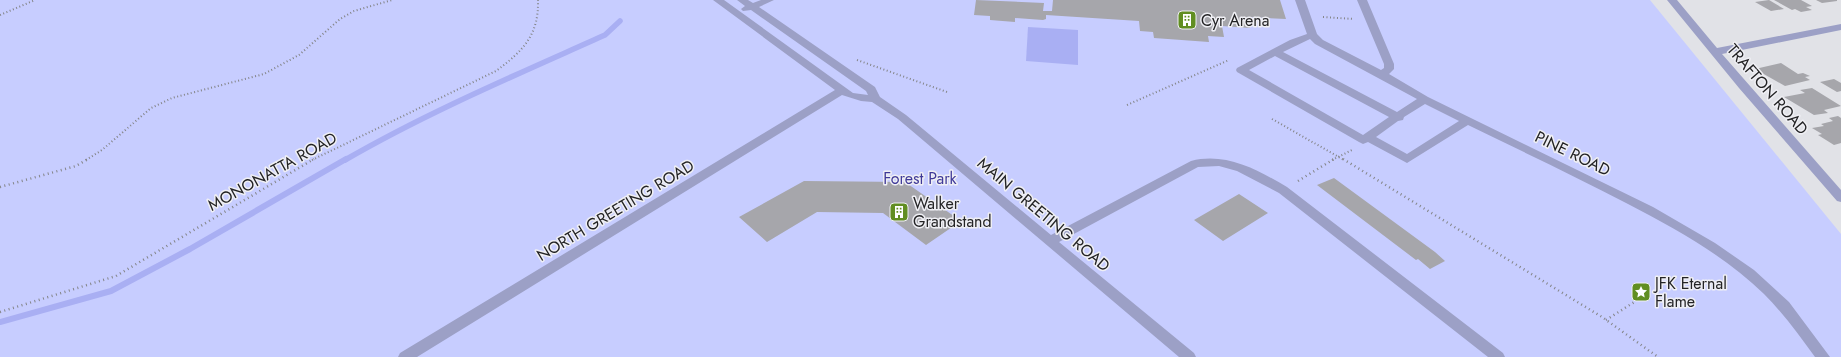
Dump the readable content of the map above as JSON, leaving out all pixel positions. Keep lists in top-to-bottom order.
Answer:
{
  "streets": {
    "street": [
      "TRAFTON ROAD",
      "PINE ROAD",
      "NORTH GREETING ROAD",
      "MAIN GREETING ROAD"
    ],
    "path": ["MONONATTA ROAD"]
  },
  "crossings": [
    ["NORTH GREETING ROAD", "MAIN GREETING ROAD"]
  ],
  "parks": ["Forest Park"],
  "places": {
    "building": ["Cyr Arena", "Walker Grandstand"],
    "place": ["JFK Eternal Flame"]
  }
}
